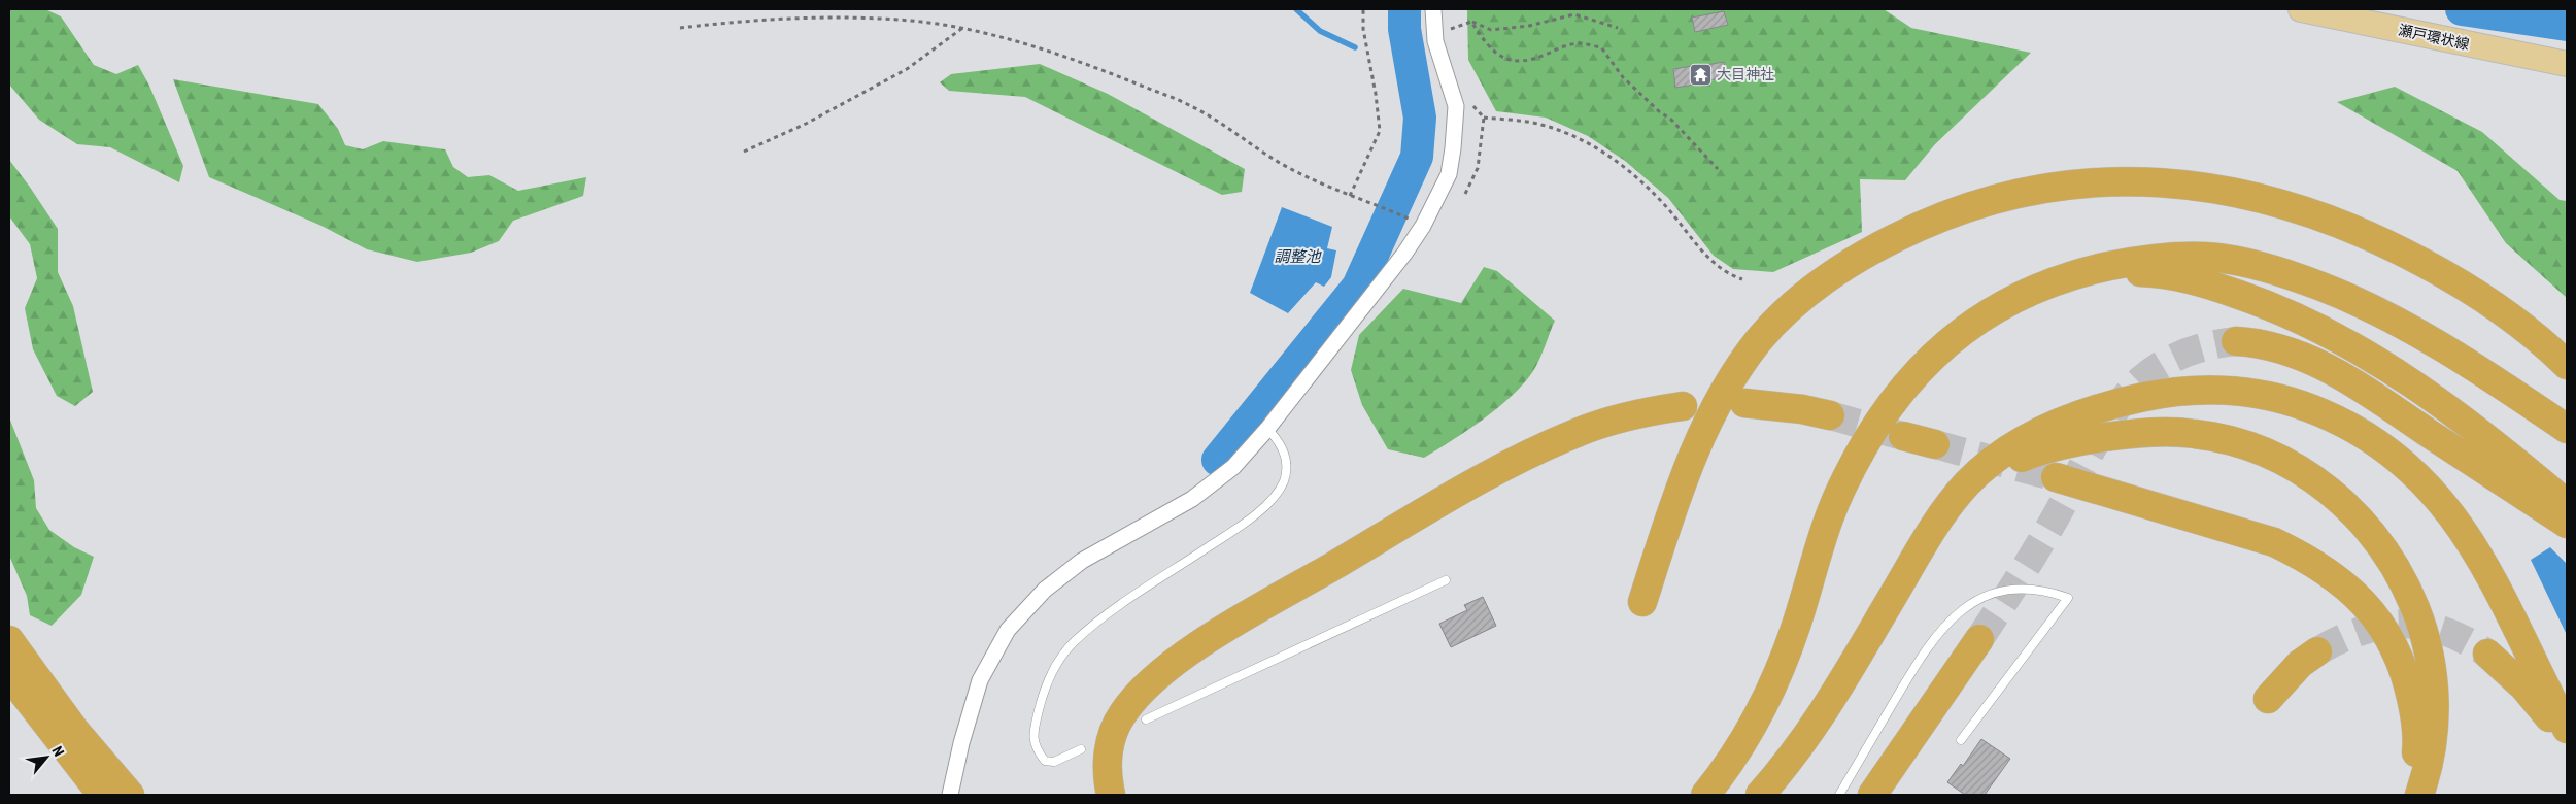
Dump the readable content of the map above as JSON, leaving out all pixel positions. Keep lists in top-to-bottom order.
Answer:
{
  "streets": {
    "main road": ["瀬戸環状線"]
  },
  "water": ["調整池"],
  "places": {
    "temple": ["大目神社"]
  },
  "north": "top right"
}
